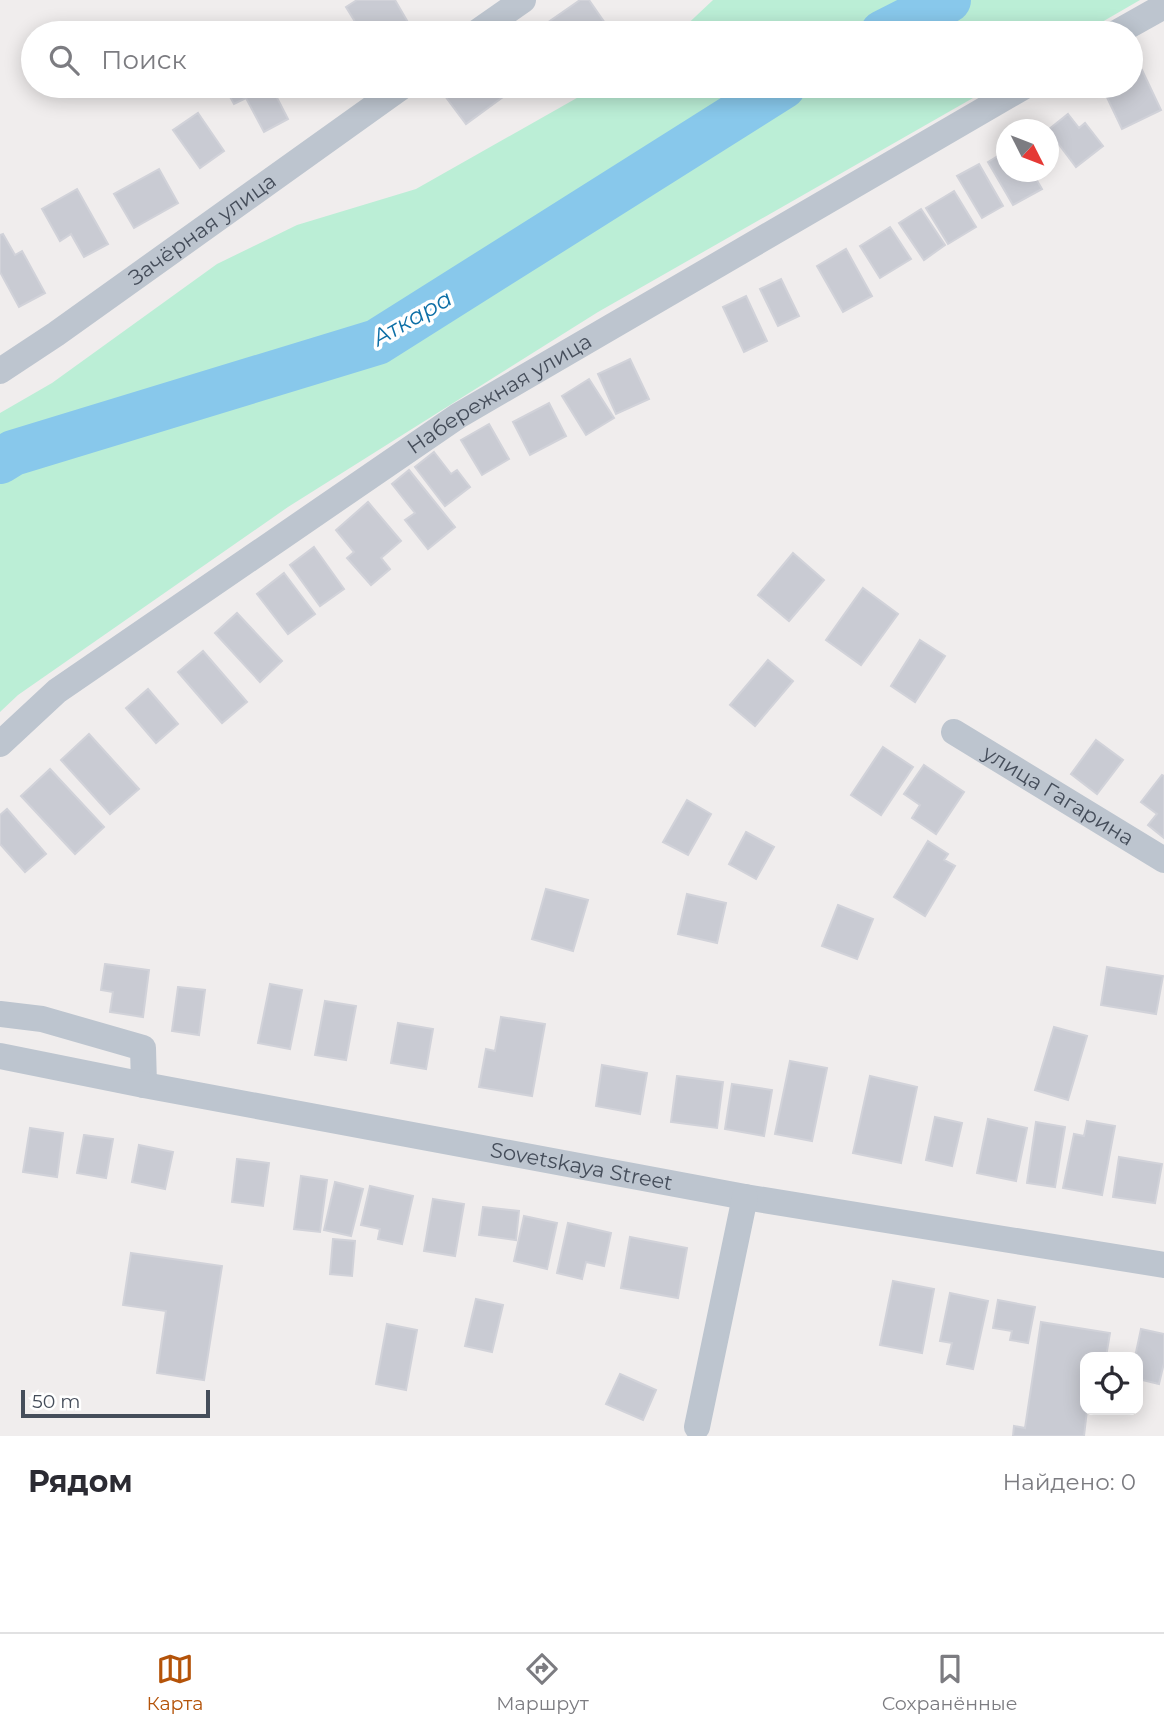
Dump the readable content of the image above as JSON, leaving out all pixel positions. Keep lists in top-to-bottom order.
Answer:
{
  "streets": {
    "street": [
      "Зачёрная улица",
      "Набережная улица",
      "улица Гагарина",
      "Sovetskaya Street"
    ]
  },
  "water": ["Аткара"],
  "scale_bar": "50 m",
  "north": "bottom right",
  "page": {
    "search": "Поиск",
    "scale": "50 m",
    "heading": ["Рядом", "Найдено: 0"],
    "nav": ["Карта", "Маршрут", "Сохранённые"]
  }
}
